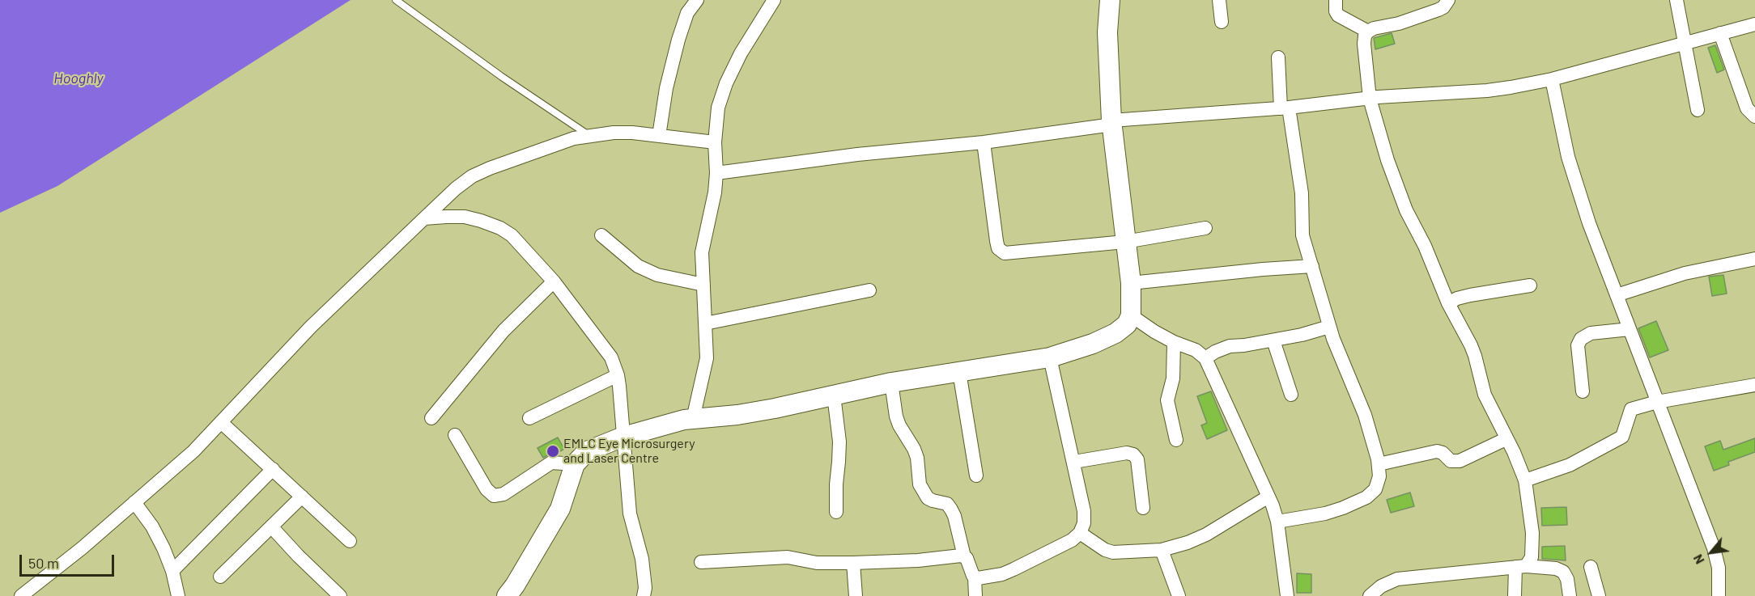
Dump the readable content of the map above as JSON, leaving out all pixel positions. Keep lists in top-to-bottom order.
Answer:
{
  "water": ["Hooghly"],
  "places": ["EMLC Eye Microsurgery and Laser Centre"],
  "scale_bar": "50 m",
  "north": "bottom left"
}
